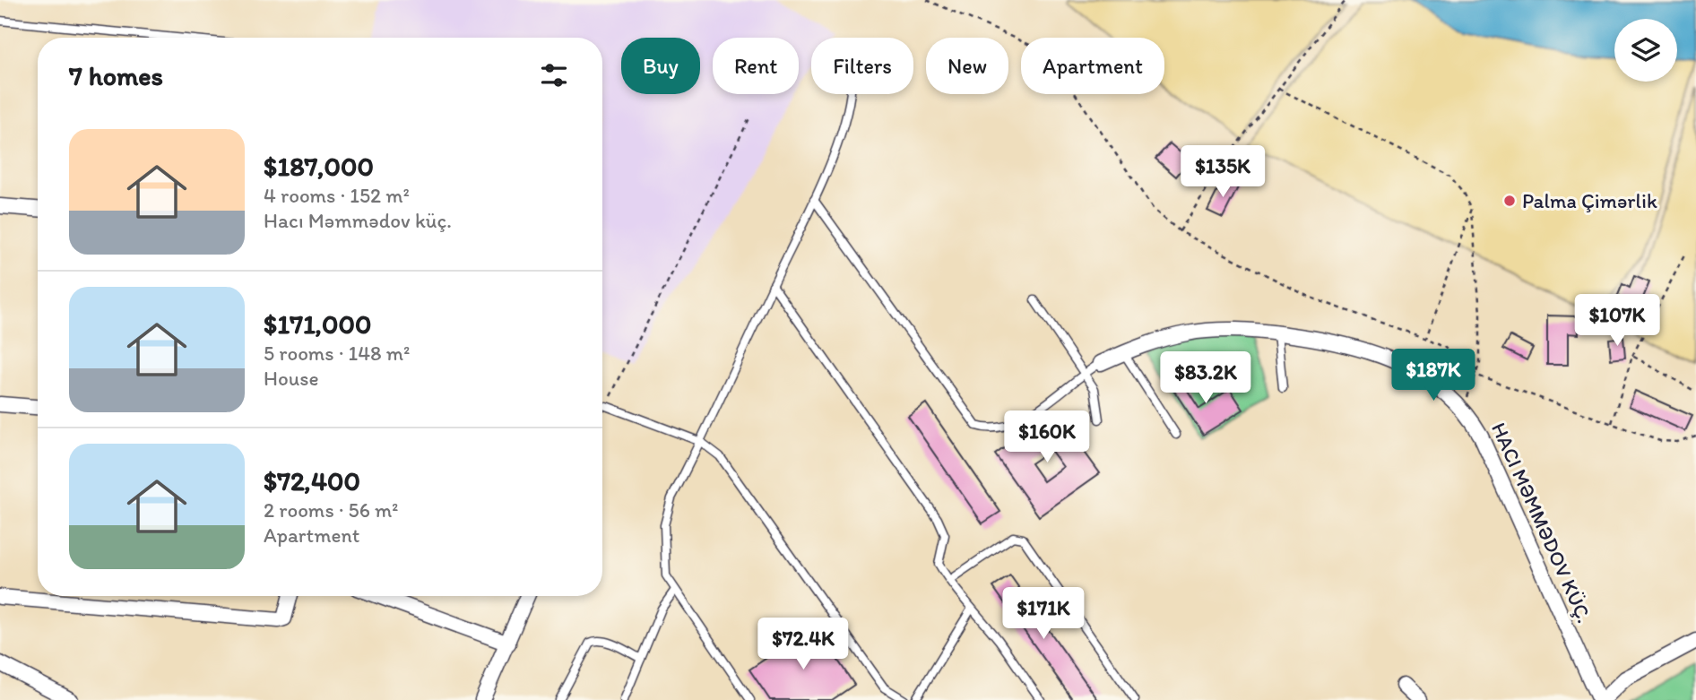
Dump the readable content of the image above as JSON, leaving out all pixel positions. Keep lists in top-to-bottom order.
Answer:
{
  "places": ["Palma Çimərlik"],
  "page": {
    "chip": [
      "Buy",
      "Rent",
      "Filters",
      "New",
      "Apartment"
    ],
    "heading": "7 homes",
    "list": [
      {
        "name": "$187,000",
        "note": "4 rooms · 152 m² · Hacı Məmmədov küç."
      },
      {
        "name": "$171,000",
        "note": "5 rooms · 148 m² · House"
      },
      {
        "name": "$72,400",
        "note": "2 rooms · 56 m² · Apartment"
      }
    ],
    "price": [
      "$135K",
      "$107K",
      "$187K",
      "$83.2K",
      "$160K",
      "$171K",
      "$72.4K"
    ]
  }
}
